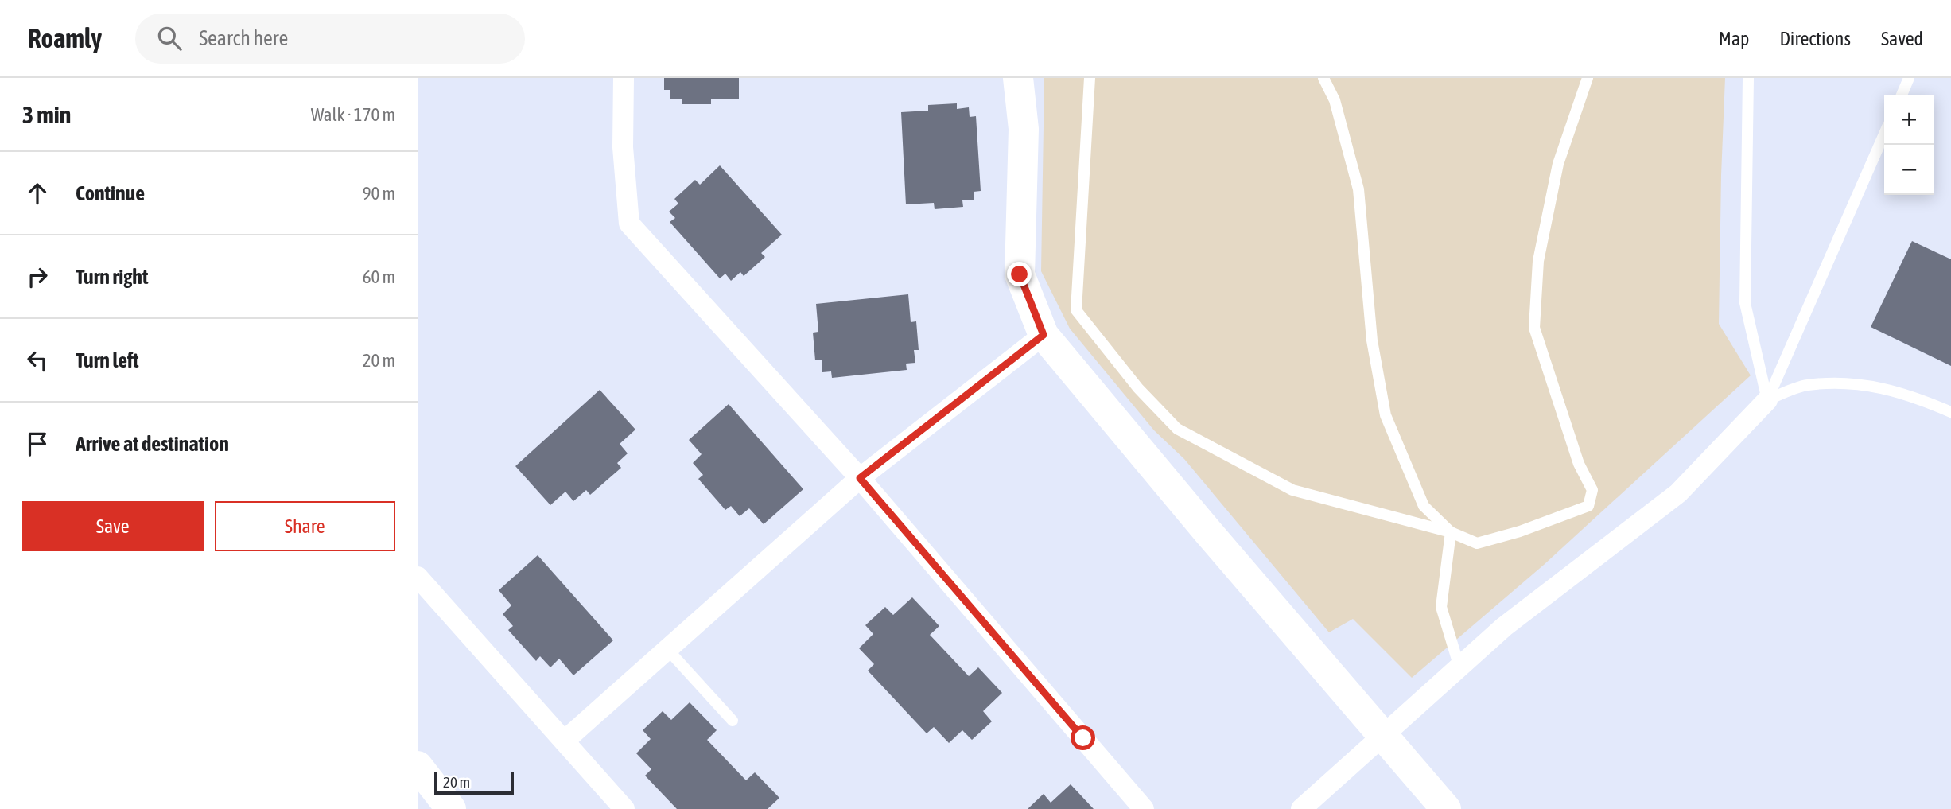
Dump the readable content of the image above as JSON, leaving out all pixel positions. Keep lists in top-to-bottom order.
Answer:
{
  "scale_bar": "20 m",
  "page": {
    "header": "Roamly",
    "search": "Search here",
    "nav": ["Map", "Directions", "Saved"],
    "heading": ["3 min", "Walk · 170 m"],
    "map_buttons": ["+", "−"],
    "list": [
      ["Continue", "90 m"],
      ["Turn right", "60 m"],
      ["Turn left", "20 m"],
      "Arrive at destination"
    ],
    "buttons": ["Save", "Share"],
    "scale": "20 m"
  }
}
